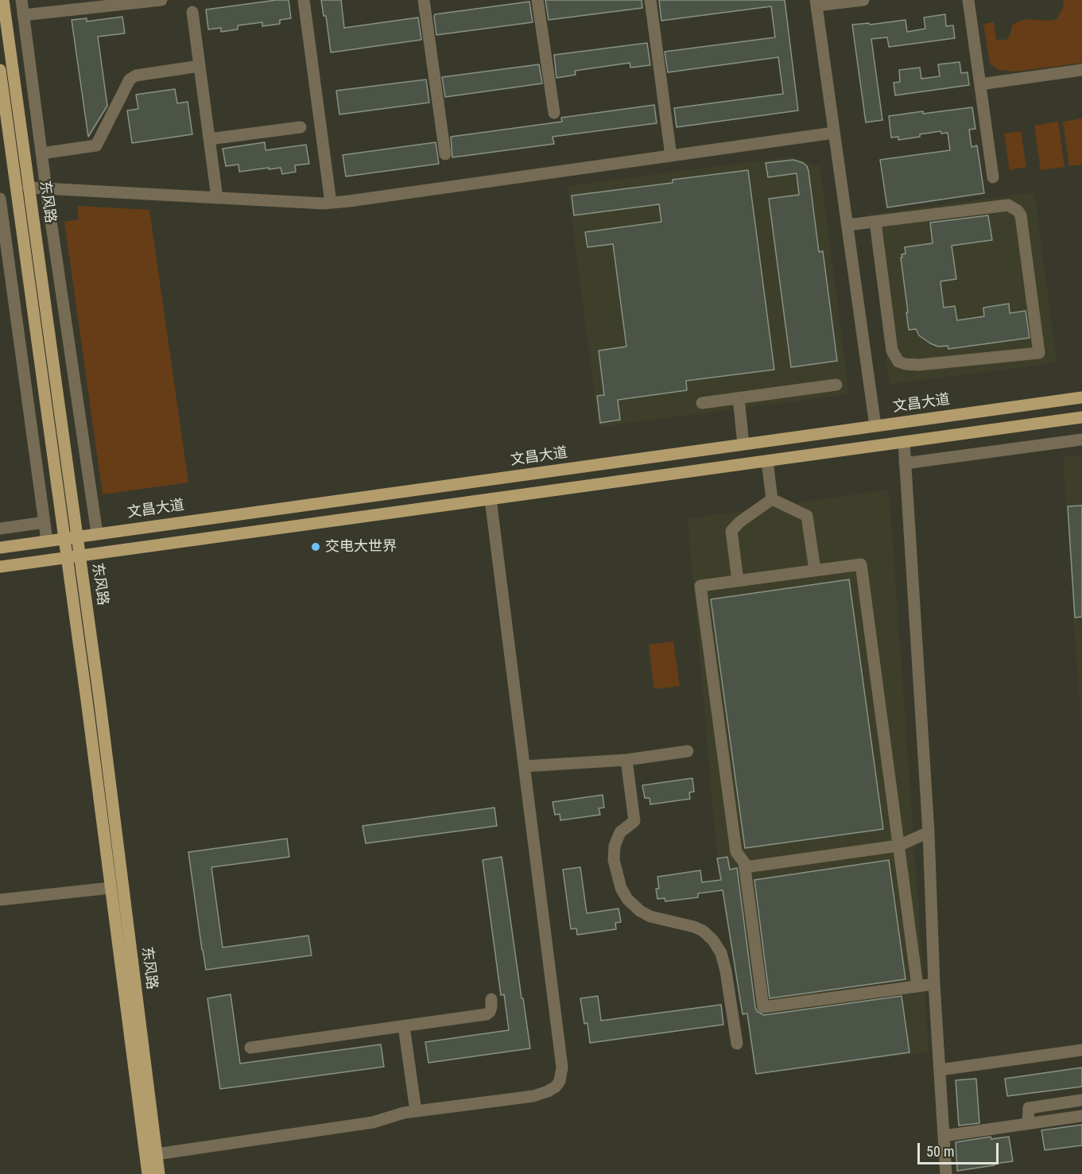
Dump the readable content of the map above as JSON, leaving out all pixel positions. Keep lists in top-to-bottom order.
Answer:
{
  "streets": {
    "main road": ["东风路", "文昌大道"]
  },
  "crossings": [
    ["东风路", "文昌大道"]
  ],
  "places": ["交电大世界"],
  "scale_bar": "50 m"
}
